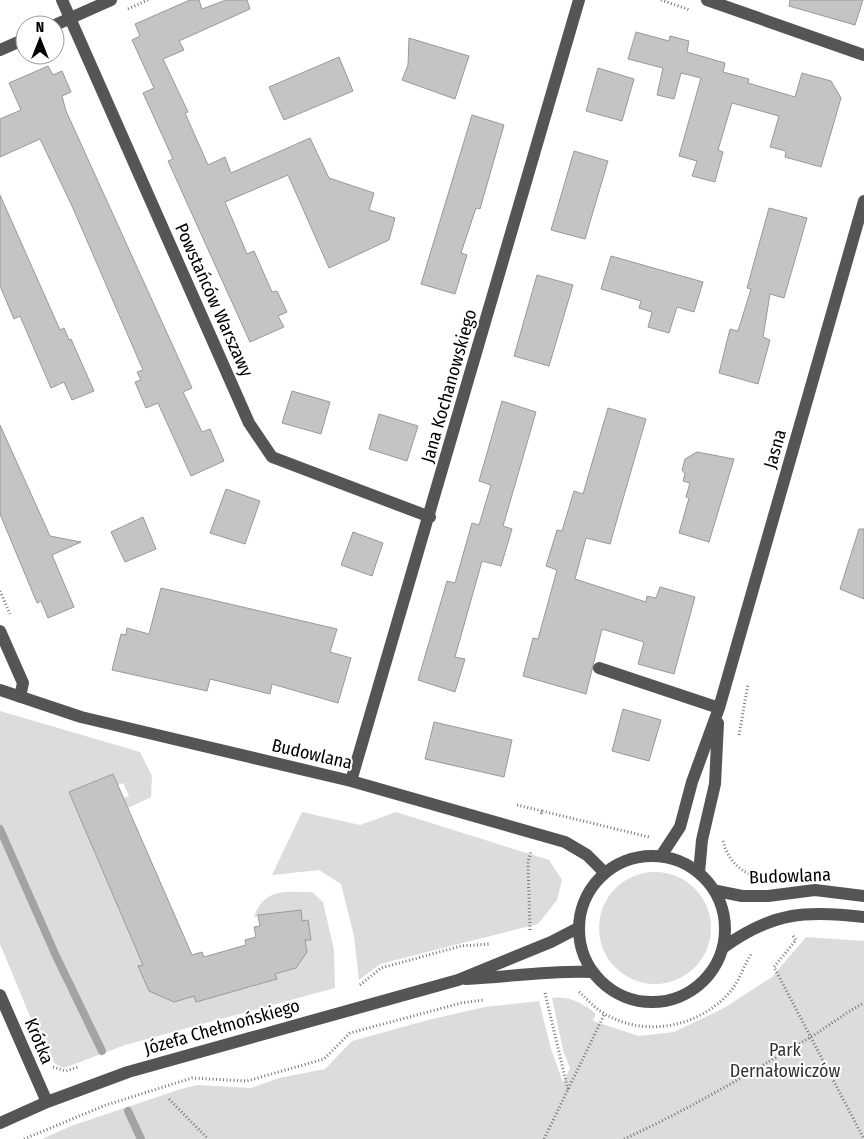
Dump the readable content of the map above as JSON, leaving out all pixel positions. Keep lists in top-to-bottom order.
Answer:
{
  "streets": {
    "street": [
      "Powstańców Warszawy",
      "Jana Kochanowskiego",
      "Jasna",
      "Budowlana",
      "Józefa Chełmońskiego",
      "Krótka"
    ]
  },
  "crossings": [
    ["Powstańców Warszawy", "Jana Kochanowskiego"],
    ["Jana Kochanowskiego", "Budowlana"],
    ["Jasna", "Budowlana"],
    ["Jasna", "Józefa Chełmońskiego"],
    ["Budowlana", "Józefa Chełmońskiego"],
    ["Józefa Chełmońskiego", "Krótka"]
  ],
  "parks": ["Park Dernałowiczów"],
  "north": "top"
}
